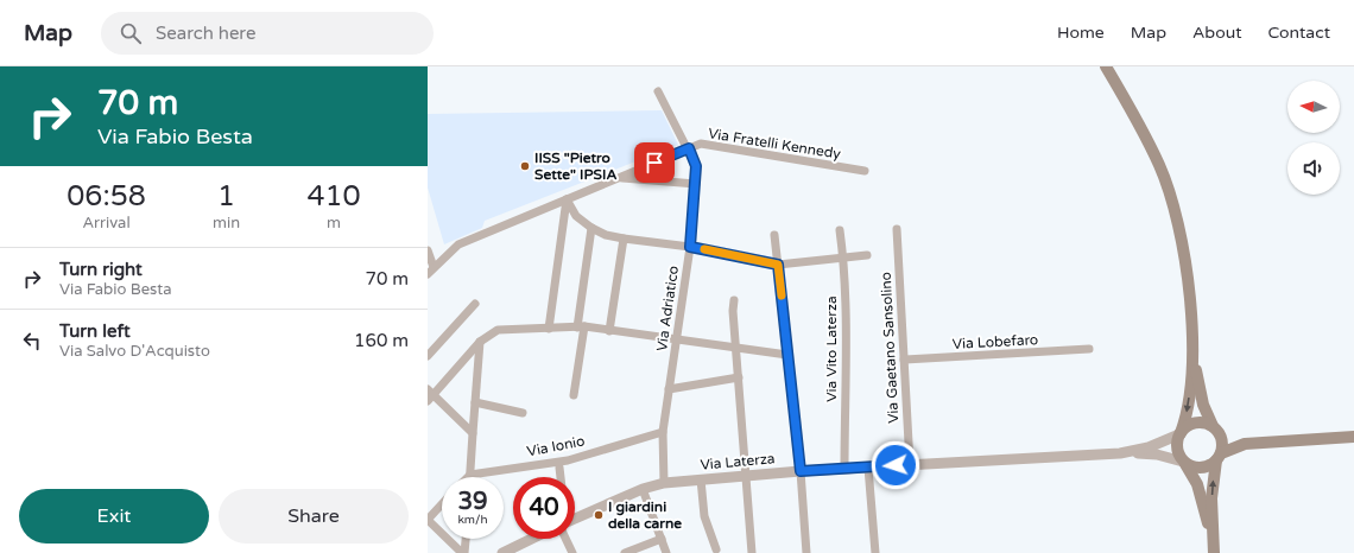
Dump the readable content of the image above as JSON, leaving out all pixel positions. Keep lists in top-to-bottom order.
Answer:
{
  "streets": {
    "street": [
      "Via Fratelli Kennedy",
      "Via Adriatico",
      "Via Lobefaro",
      "Via Gaetano Sansolino",
      "Via Vito Laterza",
      "Via Ionio",
      "Via Laterza"
    ]
  },
  "crossings": [
    ["Via Fratelli Kennedy", "Via Adriatico"],
    ["Via Adriatico", "Via Ionio"],
    ["Via Adriatico", "Via Laterza"],
    ["Via Lobefaro", "Via Gaetano Sansolino"],
    ["Via Gaetano Sansolino", "Via Laterza"],
    ["Via Vito Laterza", "Via Laterza"]
  ],
  "places": ["IISS \"Pietro Sette\" IPSIA", "I giardini della carne"],
  "north": "left",
  "page": {
    "header": "Map",
    "search": "Search here",
    "nav": [
      "Home",
      "Map",
      "About",
      "Contact"
    ],
    "turn": ["70 m", "Via Fabio Besta"],
    "eta": [
      "06:58",
      "Arrival",
      "1",
      "min",
      "410",
      "m"
    ],
    "list": [
      {
        "name": "Turn right",
        "note": "Via Fabio Besta",
        "value": "70 m"
      },
      {
        "name": "Turn left",
        "note": "Via Salvo D'Acquisto",
        "value": "160 m"
      }
    ],
    "speed": "39 km/h",
    "limit": "40",
    "buttons": ["Exit", "Share"]
  }
}
